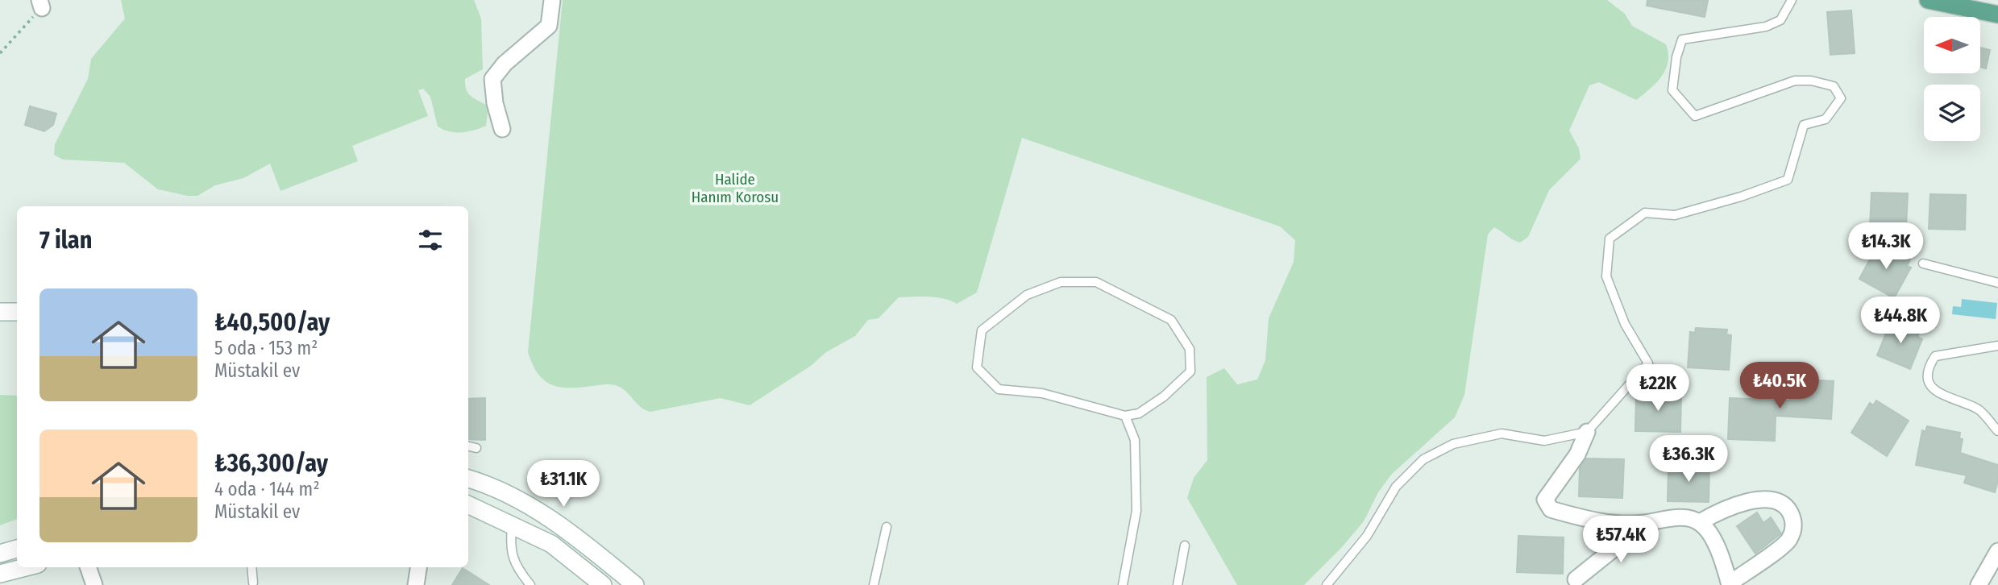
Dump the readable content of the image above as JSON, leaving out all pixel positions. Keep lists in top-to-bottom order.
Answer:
{
  "parks": ["Halide Hanım Korosu"],
  "north": "left",
  "page": {
    "heading": "7 ilan",
    "price": [
      "₺14.3K",
      "₺44.8K",
      "₺40.5K",
      "₺22K",
      "₺36.3K",
      "₺31.1K",
      "₺57.4K"
    ],
    "list": [
      {
        "name": "₺40,500/ay",
        "note": "5 oda · 153 m² · Müstakil ev"
      },
      {
        "name": "₺36,300/ay",
        "note": "4 oda · 144 m² · Müstakil ev"
      }
    ]
  }
}
